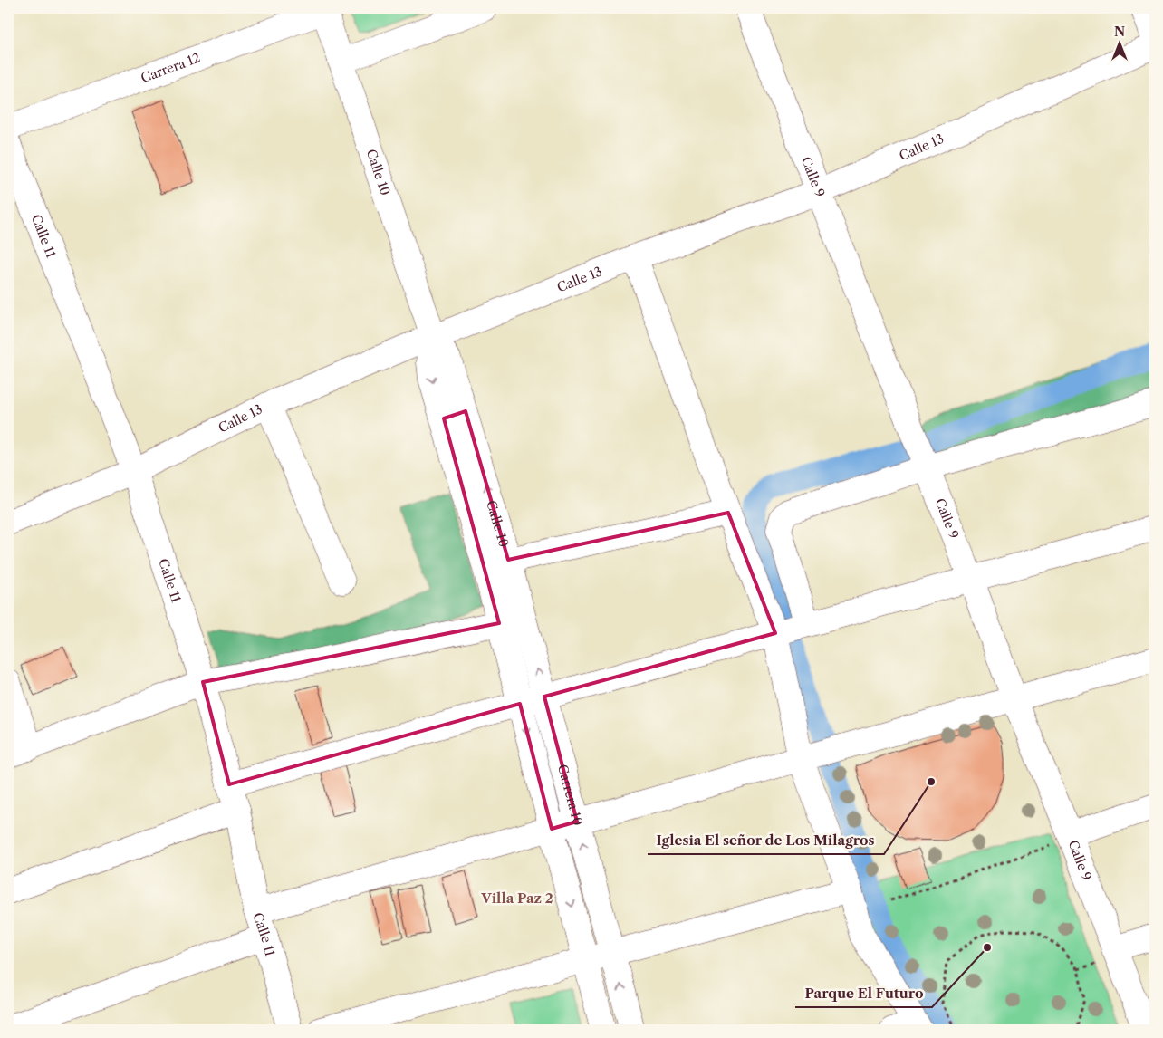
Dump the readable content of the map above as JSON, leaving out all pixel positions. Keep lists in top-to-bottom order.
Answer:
{
  "streets": {
    "street": [
      "Carrera 12",
      "Calle 13",
      "Calle 10",
      "Calle 9",
      "Calle 11",
      "Carrera 10"
    ]
  },
  "crossings": [
    ["Carrera 12", "Calle 10"],
    ["Calle 13", "Calle 10"],
    ["Calle 13", "Calle 9"],
    ["Calle 13", "Calle 11"],
    ["Calle 10", "Carrera 10"]
  ],
  "districts": ["Villa Paz 2"],
  "places": ["Iglesia El señor de Los Milagros", "Parque El Futuro"],
  "north": "top"
}
